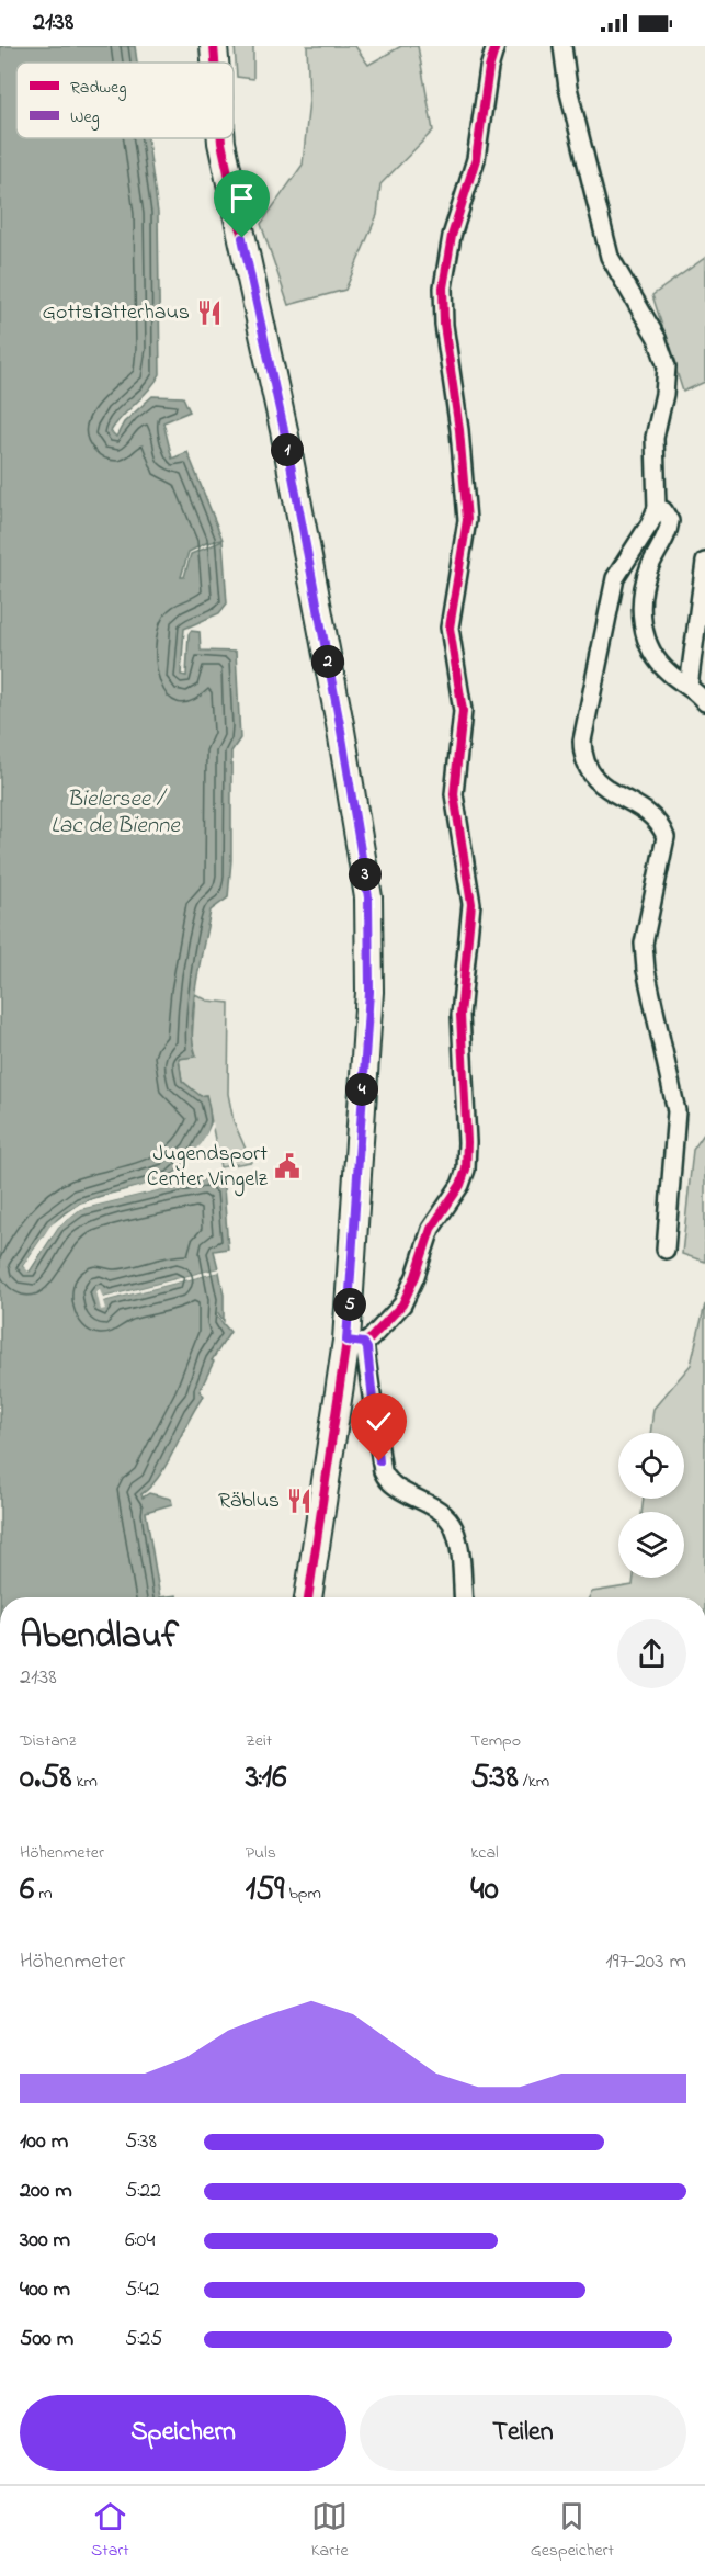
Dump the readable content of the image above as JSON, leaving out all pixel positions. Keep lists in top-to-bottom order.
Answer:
{
  "water": ["Bielersee / Lac de Bienne"],
  "places": {
    "restaurant": ["Gottstatterhaus", "Räblus"],
    "public building": ["Jugendsport Center Vingelz"]
  },
  "legend": ["Radweg", "Weg"],
  "page": {
    "status": "21:38",
    "pins": [
      "1",
      "2",
      "3",
      "4",
      "5"
    ],
    "heading": ["Abendlauf", "21:38"],
    "stats": [
      ["Distanz", "0.58 km"],
      ["Zeit", "3:16"],
      ["Tempo", "5:38 /km"],
      ["Höhenmeter", "6 m"],
      ["Puls", "159 bpm"],
      ["kcal", "40"]
    ],
    "chart": ["Höhenmeter", "197–203 m"],
    "list": [
      {
        "name": "100 m",
        "note": "5:38"
      },
      {
        "name": "200 m",
        "note": "5:22"
      },
      {
        "name": "300 m",
        "note": "6:04"
      },
      {
        "name": "400 m",
        "note": "5:42"
      },
      {
        "name": "500 m",
        "note": "5:25"
      }
    ],
    "buttons": ["Speichern", "Teilen"],
    "tabs": ["Start", "Karte", "Gespeichert"]
  }
}
